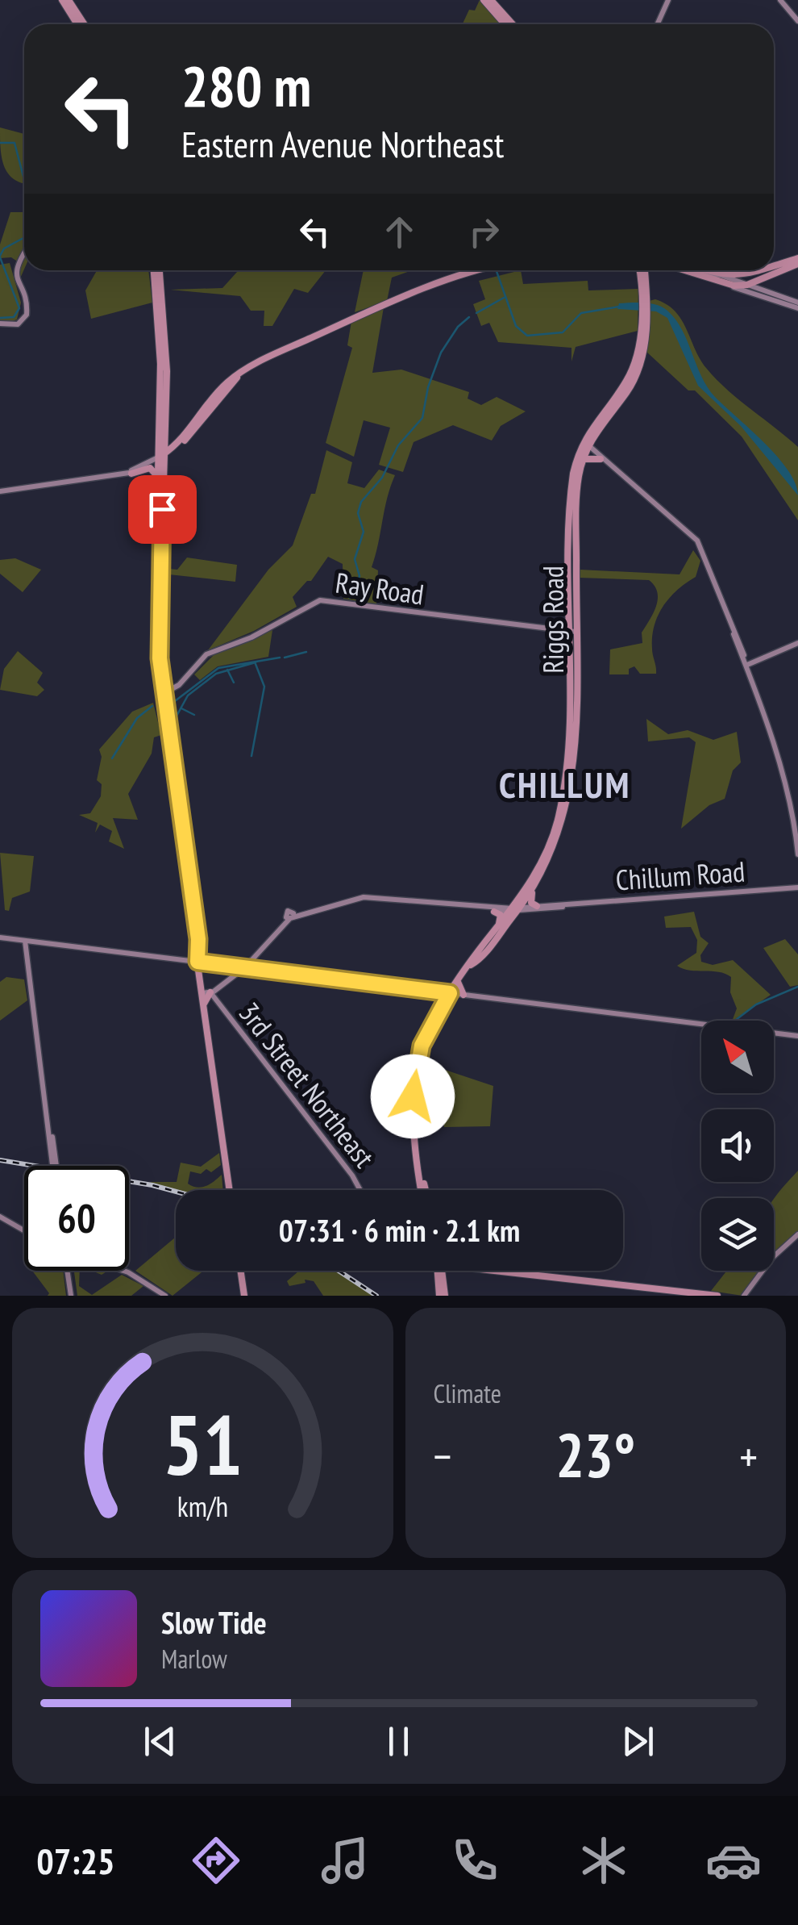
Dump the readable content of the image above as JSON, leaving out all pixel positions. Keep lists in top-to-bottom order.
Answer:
{
  "streets": {
    "main road": ["Riggs Road"],
    "street": ["Ray Road", "Chillum Road", "3rd Street Northeast"]
  },
  "crossings": [
    ["Ray Road", "Riggs Road"],
    ["Riggs Road", "Chillum Road"],
    ["Chillum Road", "3rd Street Northeast"]
  ],
  "districts": ["CHILLUM"],
  "north": "top left",
  "page": {
    "turn": ["280 m", "Eastern Avenue Northeast"],
    "limit": "60",
    "trip": "07:31 · 6 min · 2.1 km",
    "tile": "Climate",
    "heat": ["−", "23°", "+"],
    "song": ["Slow Tide", "Marlow"],
    "tabs": "07:25",
    "gauge": ["51", "km/h"]
  }
}
